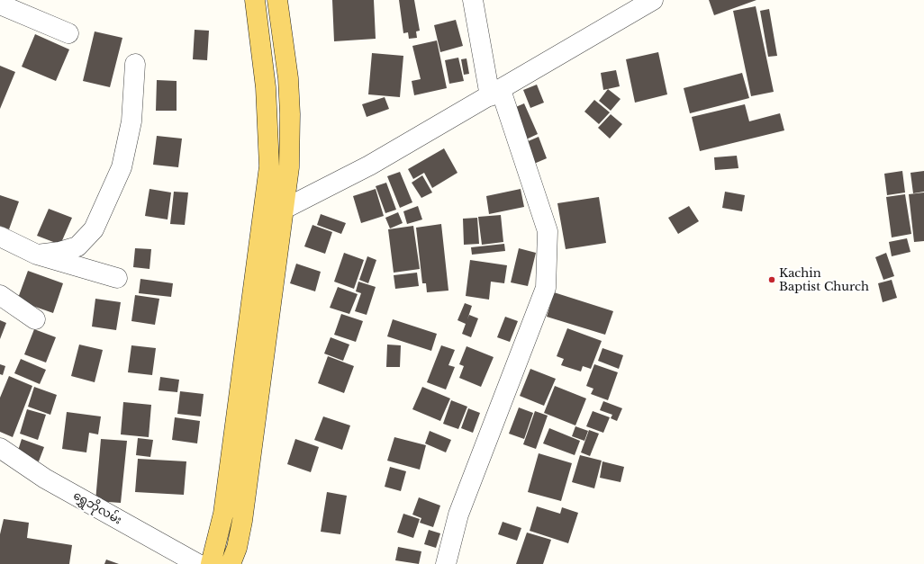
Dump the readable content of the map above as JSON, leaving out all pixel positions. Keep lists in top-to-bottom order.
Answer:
{
  "streets": {
    "street": ["ရွှေဘိုလမ်း"]
  },
  "places": ["Kachin Baptist Church"]
}
